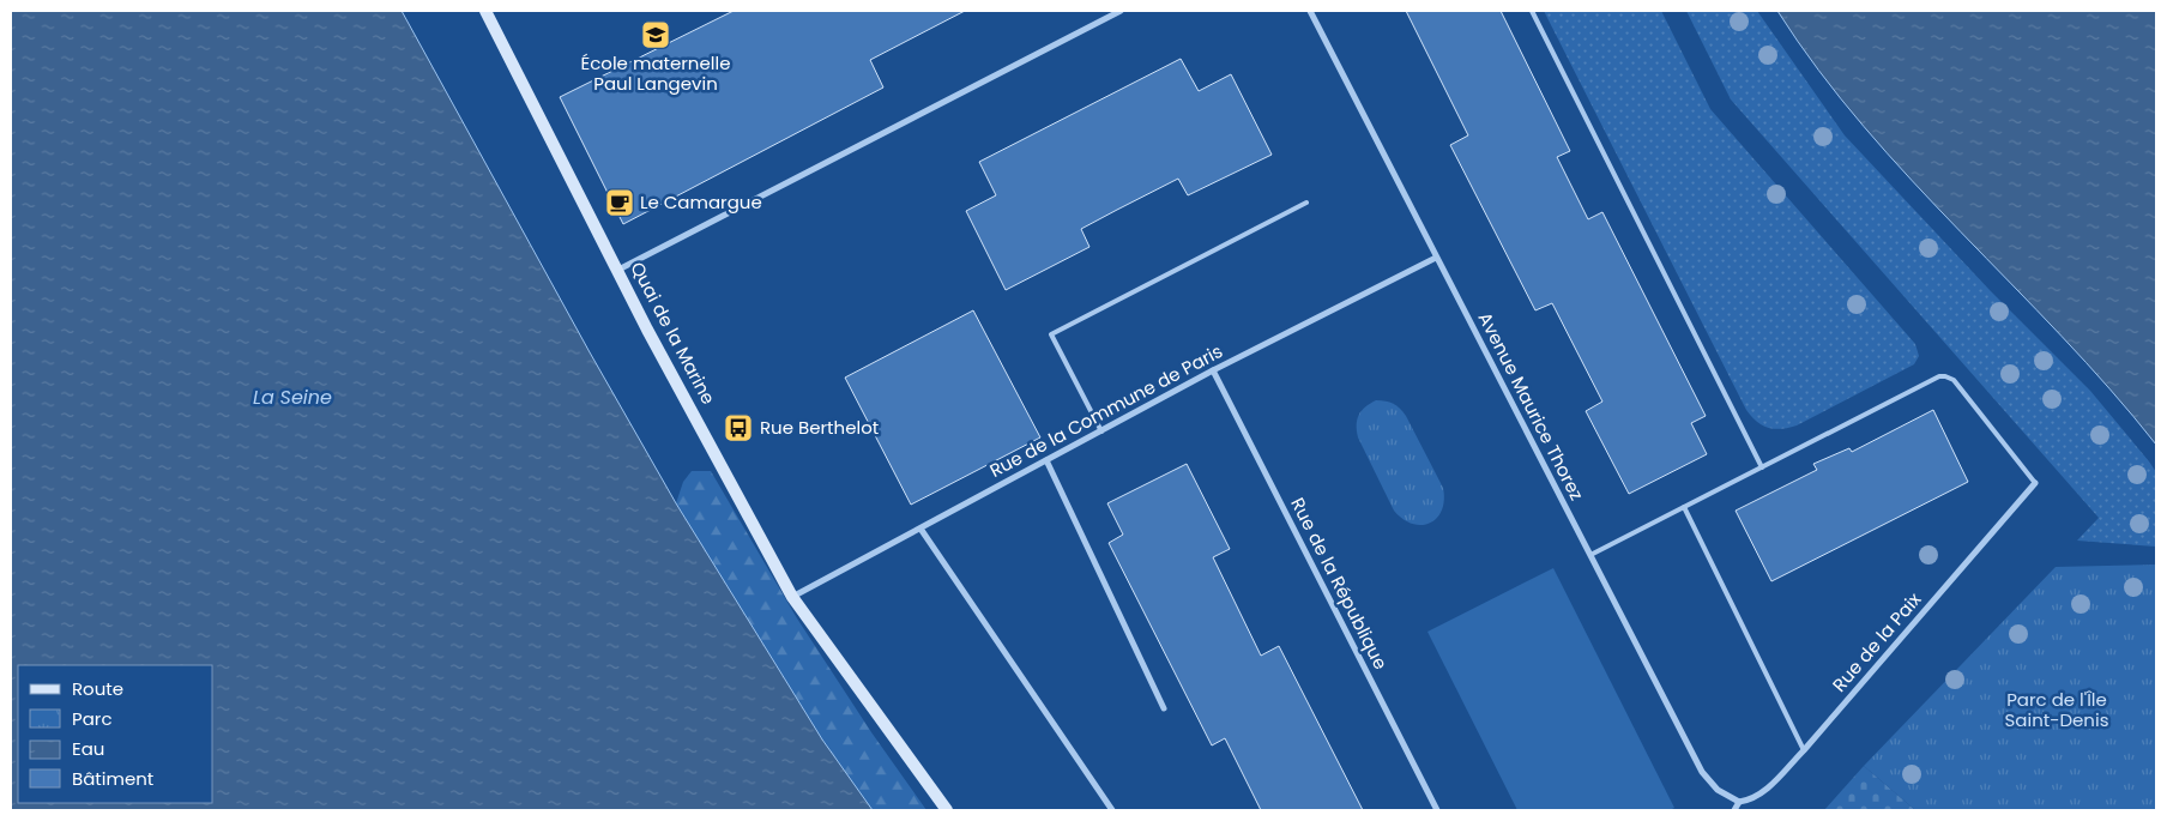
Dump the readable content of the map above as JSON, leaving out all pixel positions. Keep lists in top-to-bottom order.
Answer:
{
  "streets": {
    "street": [
      "Quai de la Marine",
      "Avenue Maurice Thorez",
      "Rue de la Commune de Paris",
      "Rue de la République",
      "Rue de la Paix"
    ]
  },
  "crossings": [
    ["Quai de la Marine", "Rue de la Commune de Paris"],
    ["Avenue Maurice Thorez", "Rue de la Commune de Paris"],
    ["Avenue Maurice Thorez", "Rue de la Paix"],
    ["Rue de la Commune de Paris", "Rue de la République"]
  ],
  "water": ["La Seine"],
  "parks": ["Parc de l'Île Saint-Denis"],
  "places": {
    "school or university": ["École maternelle Paul Langevin"],
    "cafe": ["Le Camargue"],
    "bus stop": ["Rue Berthelot"]
  },
  "legend": [
    "Route",
    "Parc",
    "Eau",
    "Bâtiment"
  ]
}
